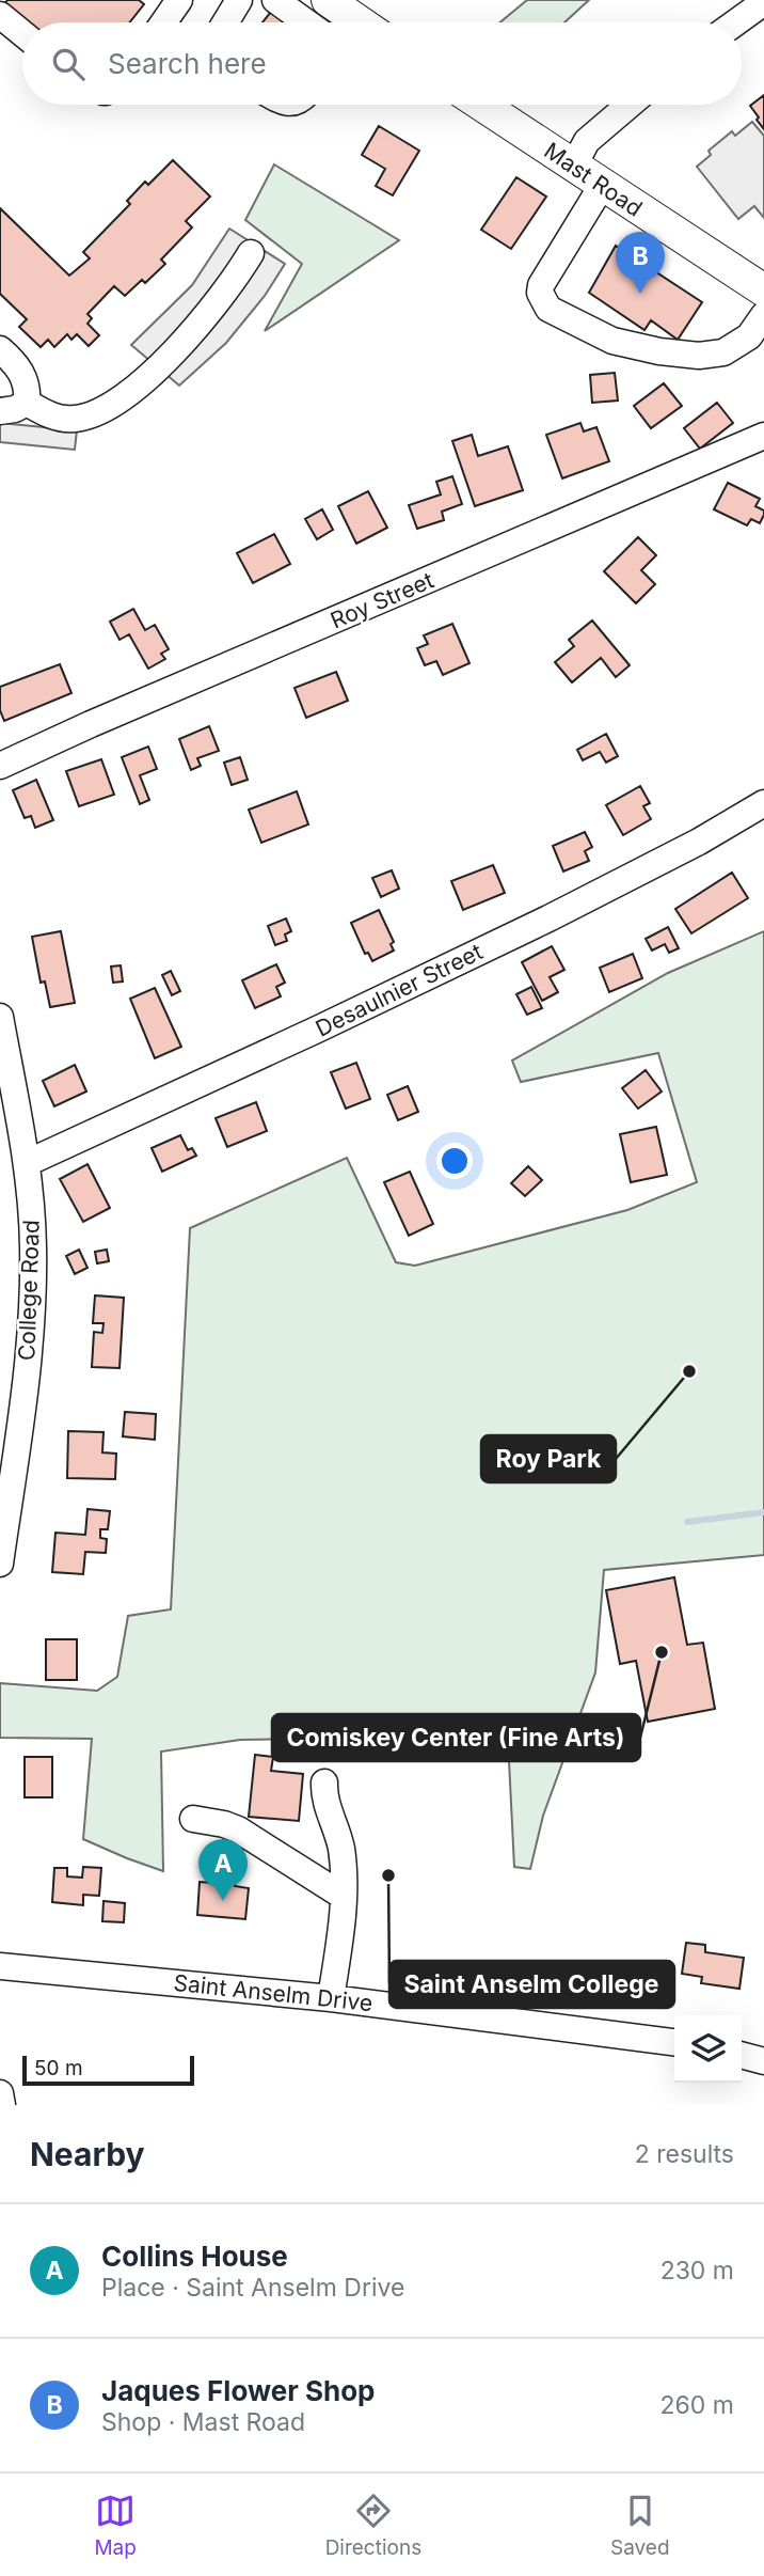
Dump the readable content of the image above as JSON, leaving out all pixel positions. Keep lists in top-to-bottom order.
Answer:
{
  "streets": {
    "main road": ["Mast Road"],
    "street": [
      "Roy Street",
      "Desaulnier Street",
      "College Road",
      "Saint Anselm Drive"
    ]
  },
  "crossings": [
    ["Desaulnier Street", "College Road"]
  ],
  "places": ["Roy Park", "Comiskey Center (Fine Arts)", "Saint Anselm College"],
  "scale_bar": "50 m",
  "page": {
    "search": "Search here",
    "pins": ["B", "A"],
    "scale": "50 m",
    "heading": ["Nearby", "2 results"],
    "list": [
      {
        "mark": "A",
        "name": "Collins House",
        "note": "Place · Saint Anselm Drive",
        "value": "230 m"
      },
      {
        "mark": "B",
        "name": "Jaques Flower Shop",
        "note": "Shop · Mast Road",
        "value": "260 m"
      }
    ],
    "nav": ["Map", "Directions", "Saved"]
  }
}
